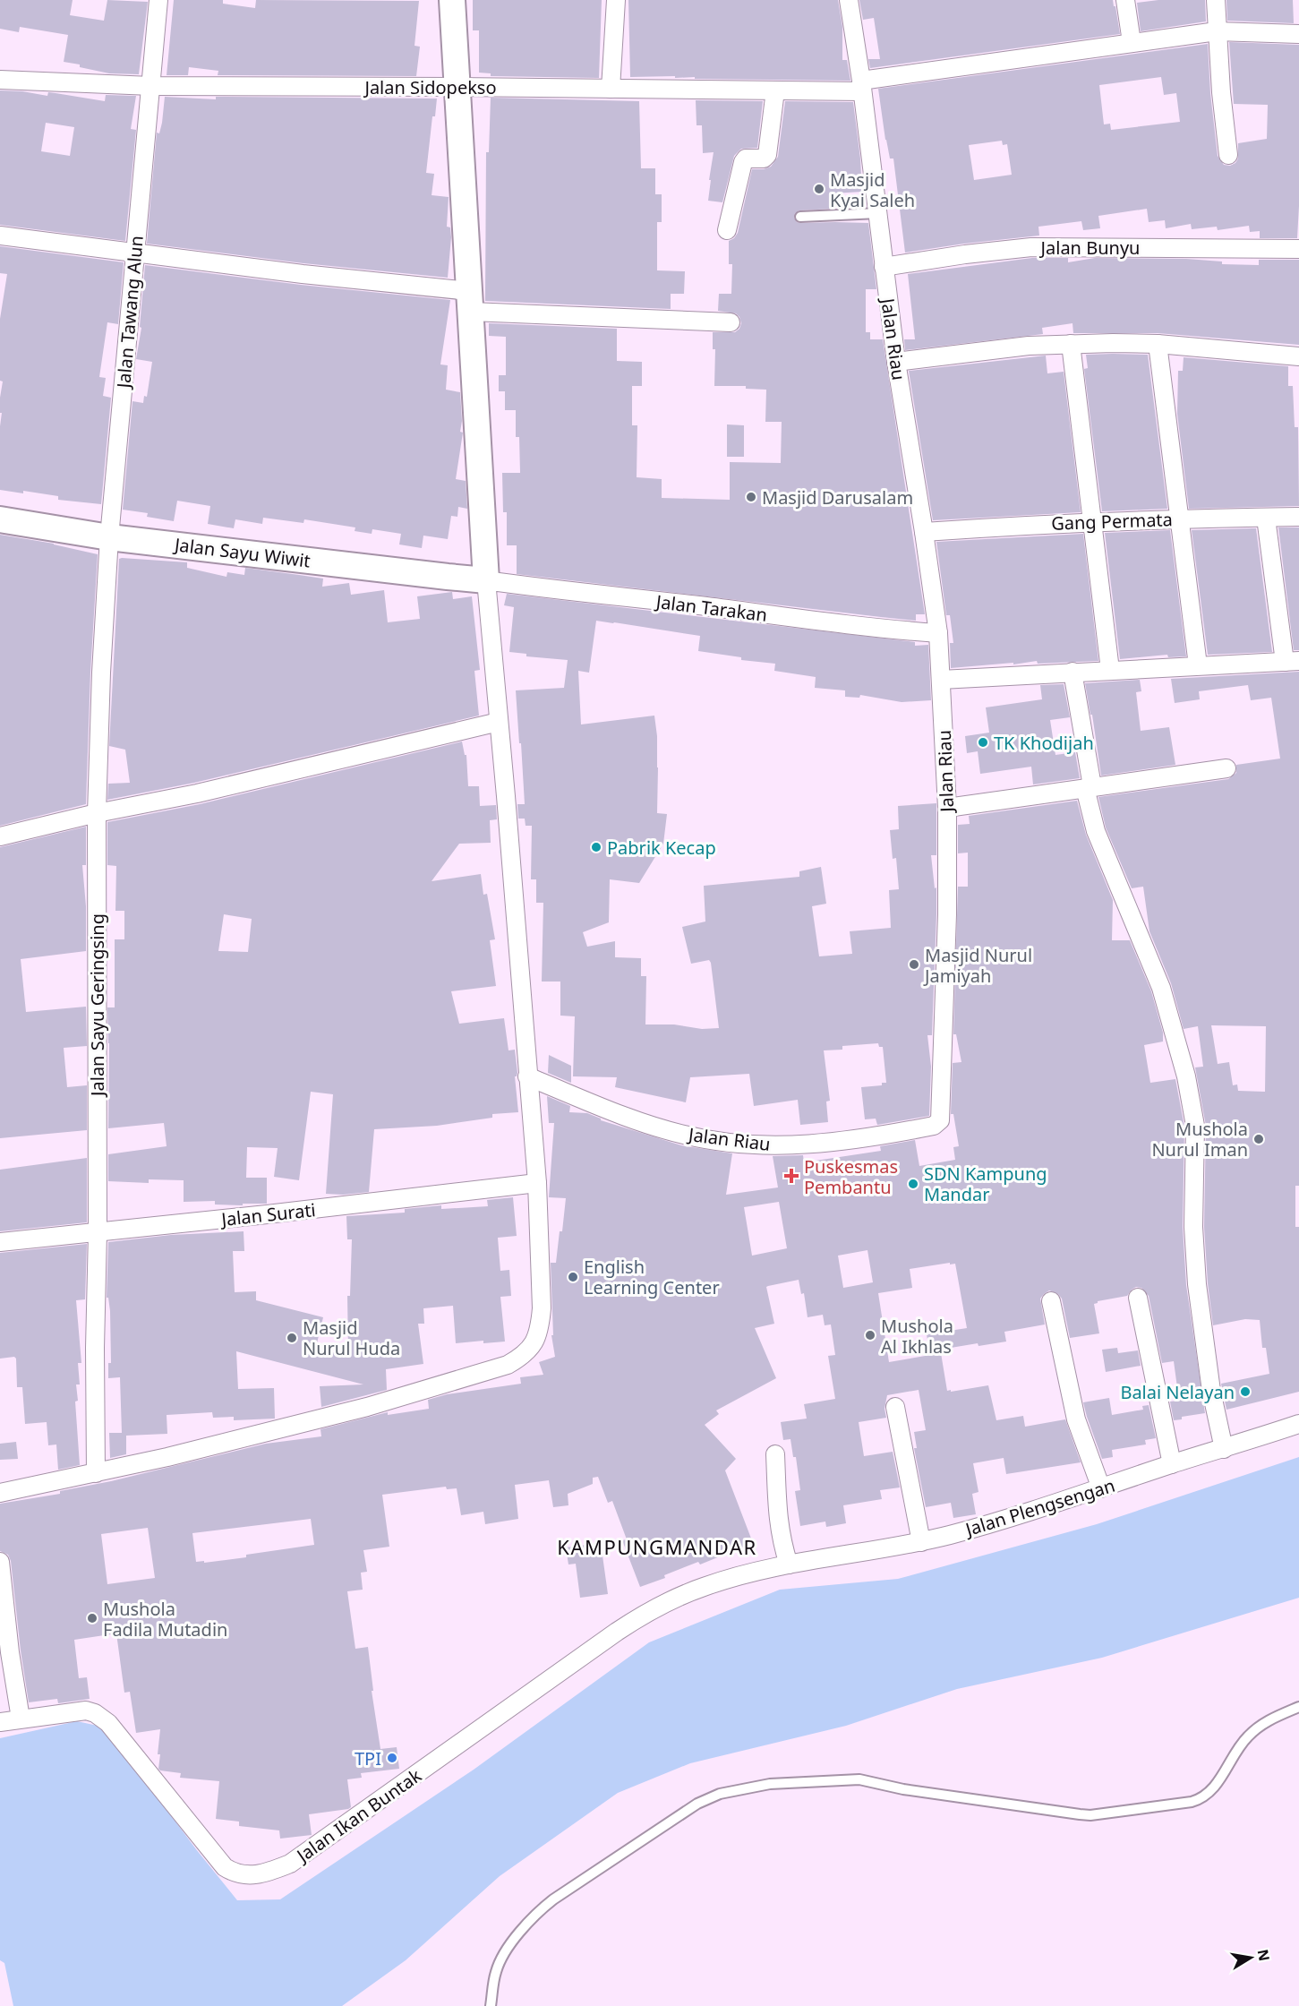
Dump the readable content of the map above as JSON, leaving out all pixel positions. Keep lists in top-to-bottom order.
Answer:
{
  "streets": {
    "main road": ["Jalan Sayu Wiwit"],
    "street": [
      "Jalan Sidopekso",
      "Jalan Bunyu",
      "Jalan Tawang Alun",
      "Jalan Riau",
      "Gang Permata",
      "Jalan Tarakan",
      "Jalan Sayu Geringsing",
      "Jalan Surati",
      "Jalan Plengsengan",
      "Jalan Ikan Buntak"
    ]
  },
  "crossings": [
    ["Jalan Sidopekso", "Jalan Tawang Alun"],
    ["Jalan Sidopekso", "Jalan Riau"],
    ["Jalan Bunyu", "Jalan Riau"],
    ["Jalan Tawang Alun", "Jalan Sayu Wiwit"],
    ["Jalan Tawang Alun", "Jalan Sayu Geringsing"],
    ["Jalan Riau", "Gang Permata"],
    ["Jalan Riau", "Jalan Tarakan"],
    ["Jalan Sayu Wiwit", "Jalan Tarakan"],
    ["Jalan Sayu Wiwit", "Jalan Sayu Geringsing"],
    ["Jalan Sayu Geringsing", "Jalan Surati"],
    ["Jalan Plengsengan", "Jalan Ikan Buntak"]
  ],
  "districts": ["KAMPUNGMANDAR"],
  "places": {
    "other": [
      "Masjid Kyai Saleh",
      "Masjid Darusalam",
      "TK Khodijah",
      "Pabrik Kecap",
      "Masjid Nurul Jamiyah",
      "Mushola Nurul Iman",
      "SDN Kampung Mandar",
      "English Learning Center",
      "Mushola Al Ikhlas",
      "Masjid Nurul Huda",
      "Balai Nelayan",
      "Mushola Fadila Mutadin",
      "TPI"
    ],
    "health": ["Puskesmas Pembantu"]
  },
  "north": "right"
}
